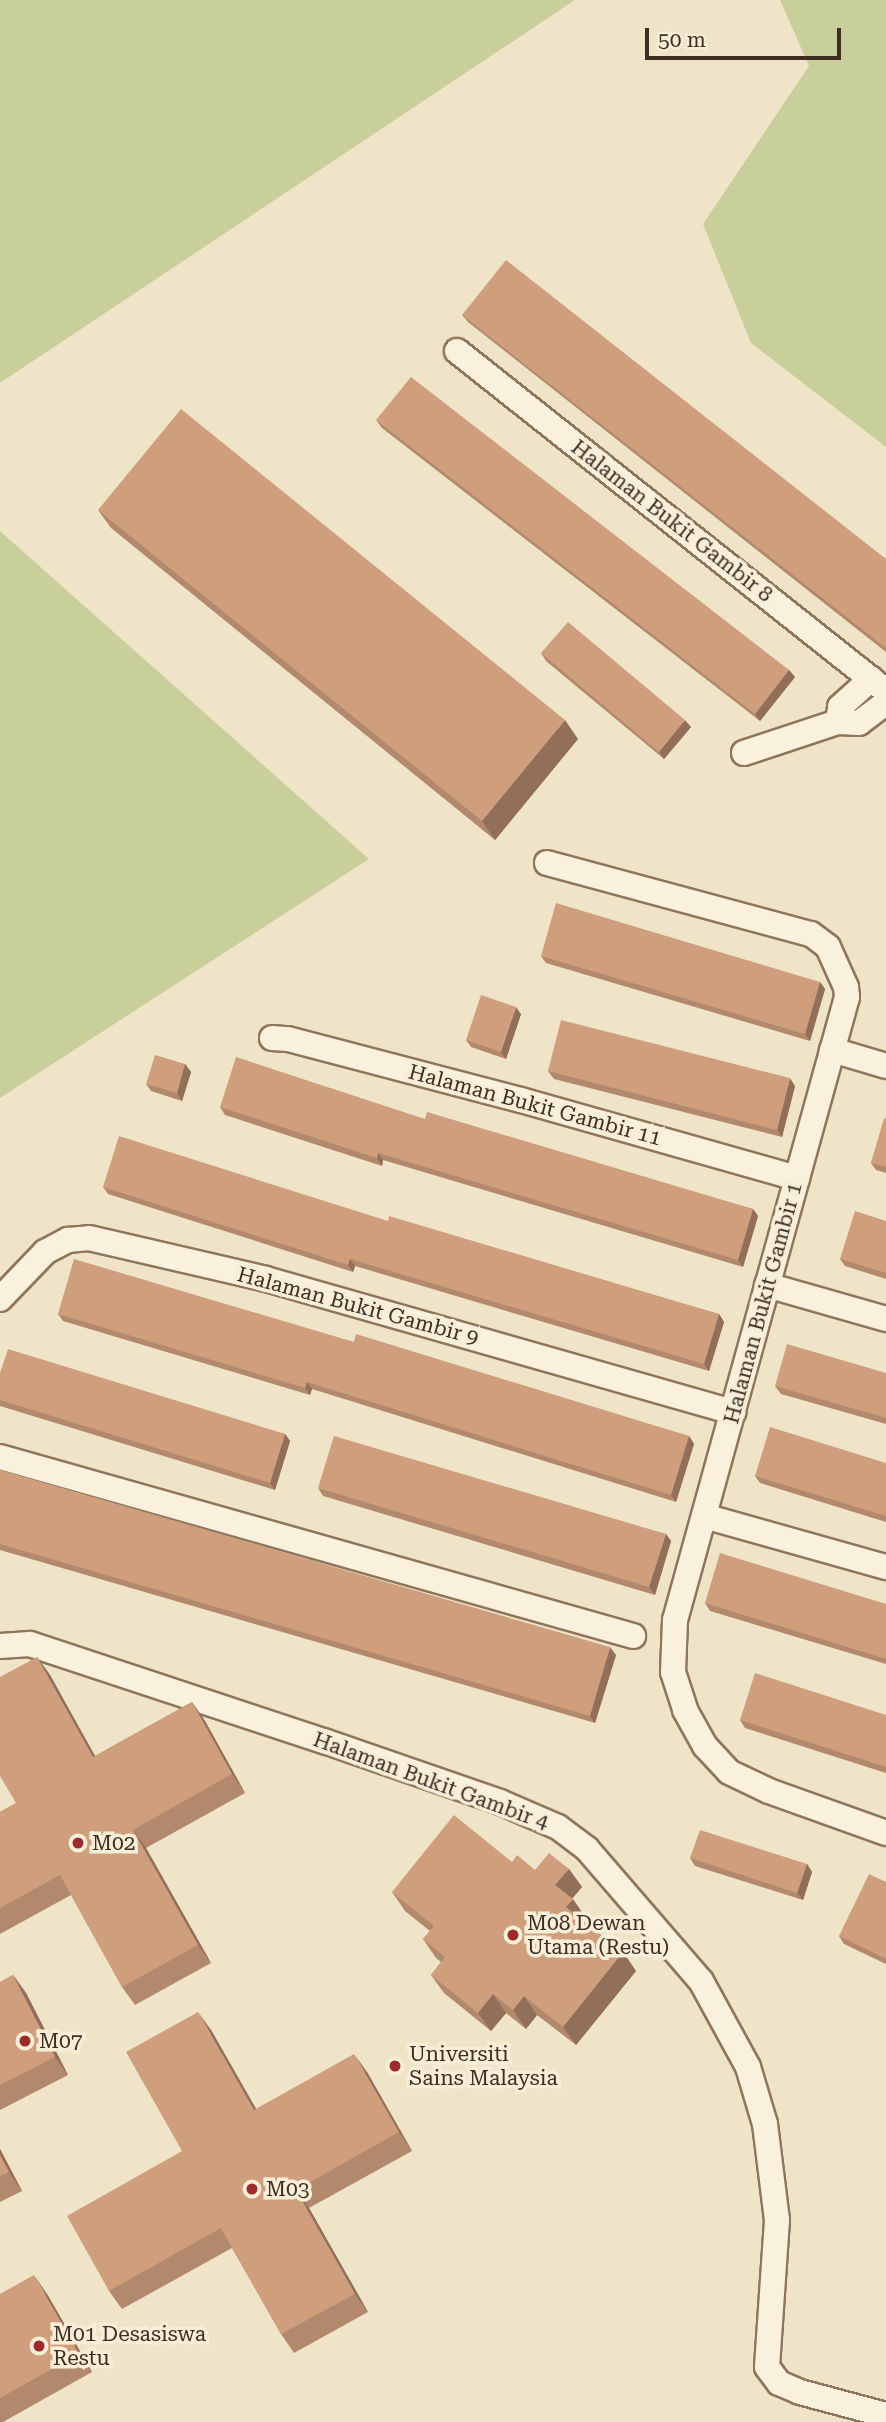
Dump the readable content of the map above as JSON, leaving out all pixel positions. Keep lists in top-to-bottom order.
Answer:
{
  "streets": {
    "street": [
      "Halaman Bukit Gambir 8",
      "Halaman Bukit Gambir 11",
      "Halaman Bukit Gambir 1",
      "Halaman Bukit Gambir 9",
      "Halaman Bukit Gambir 4"
    ]
  },
  "crossings": [
    ["Halaman Bukit Gambir 11", "Halaman Bukit Gambir 1"],
    ["Halaman Bukit Gambir 1", "Halaman Bukit Gambir 9"]
  ],
  "places": [
    "M02",
    "M08 Dewan Utama (Restu)",
    "M07",
    "Universiti Sains Malaysia",
    "M03",
    "M01 Desasiswa Restu"
  ],
  "scale_bar": "50 m"
}
